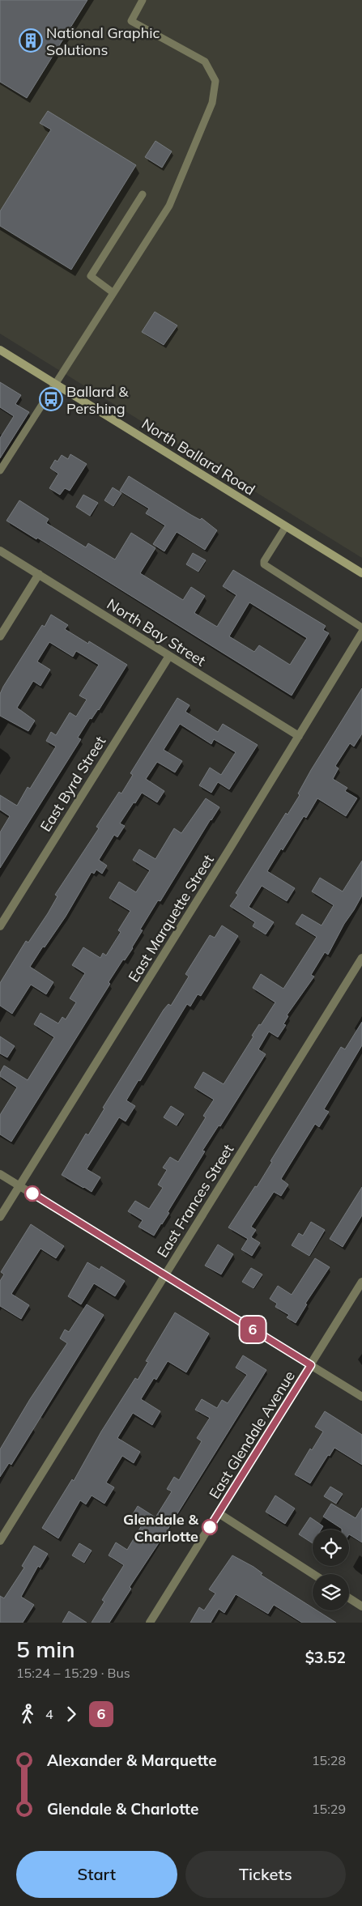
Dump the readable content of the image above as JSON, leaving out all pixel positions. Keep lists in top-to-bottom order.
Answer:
{
  "streets": {
    "main road": ["North Ballard Road"],
    "street": [
      "North Bay Street",
      "East Byrd Street",
      "East Marquette Street",
      "East Frances Street",
      "East Glendale Avenue"
    ]
  },
  "crossings": [
    ["North Bay Street", "East Byrd Street"],
    ["North Bay Street", "East Marquette Street"]
  ],
  "places": {
    "building": ["National Graphic Solutions"],
    "bus stop": ["Ballard & Pershing"],
    "other": ["Glendale & Charlotte"]
  },
  "lines": ["bus line 6"],
  "page": {
    "on_map": "6",
    "heading": ["5 min", "15:24 – 15:29 · Bus", "$3.52"],
    "legs": ["4", "6"],
    "list": [
      {
        "name": "Alexander & Marquette",
        "value": "15:28"
      },
      {
        "name": "Glendale & Charlotte",
        "value": "15:29"
      }
    ],
    "buttons": ["Start", "Tickets"]
  }
}
